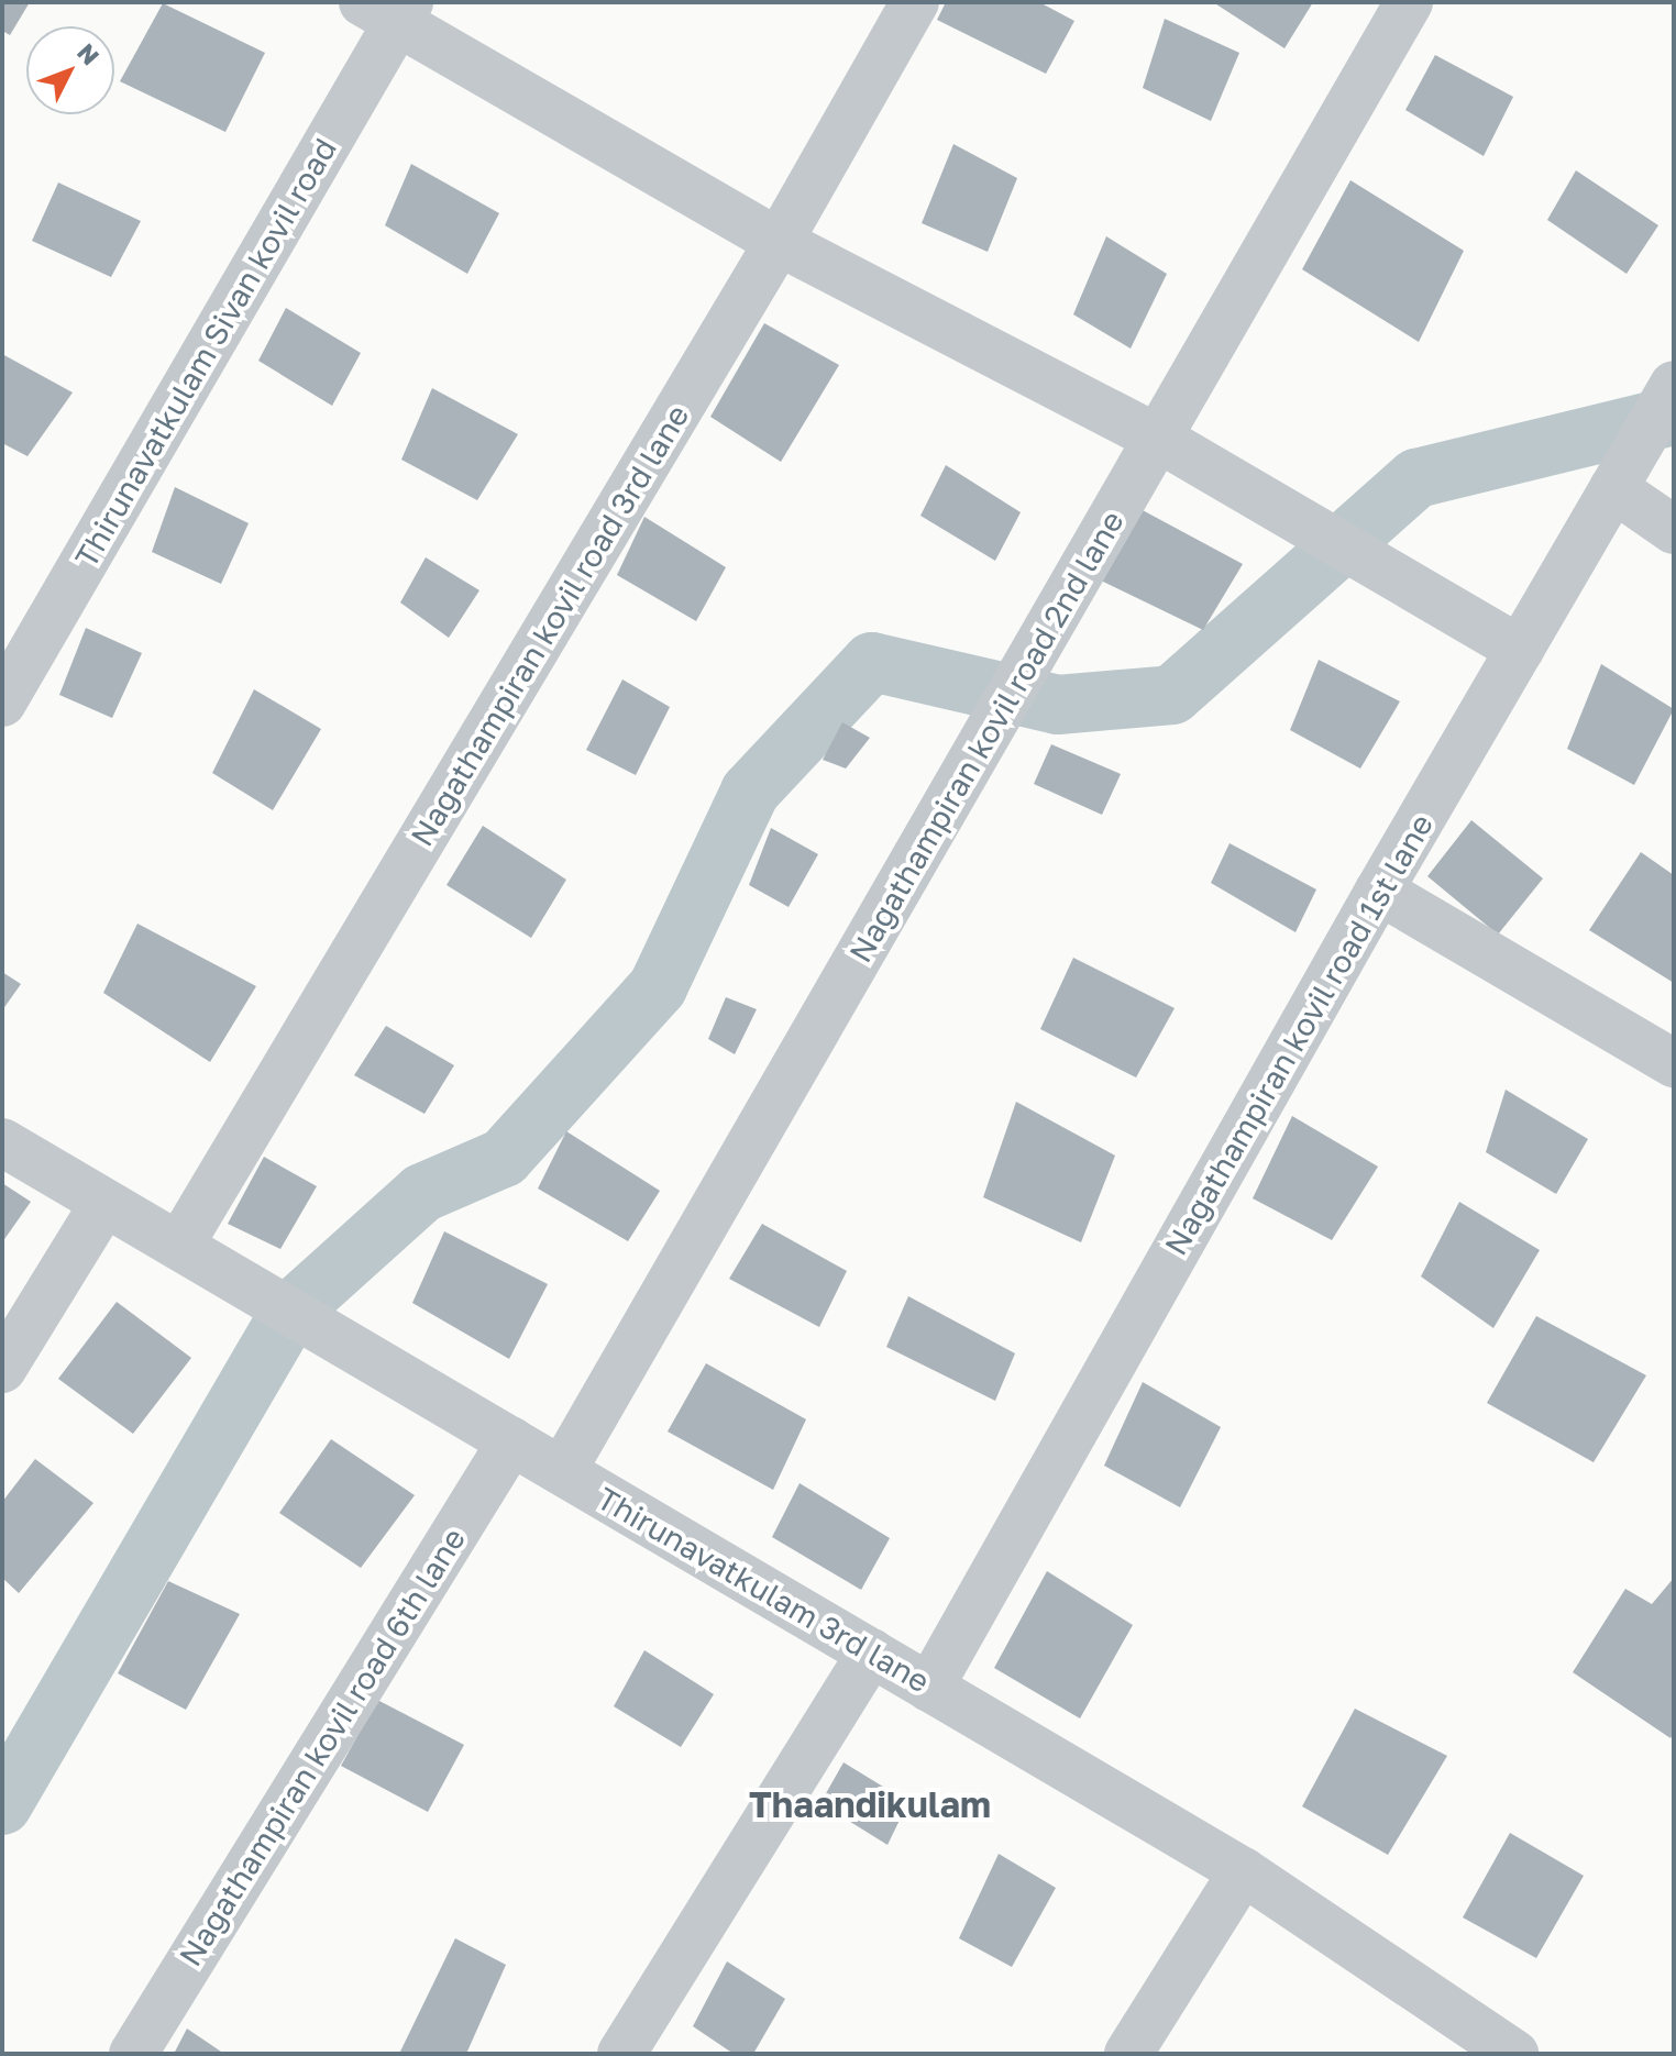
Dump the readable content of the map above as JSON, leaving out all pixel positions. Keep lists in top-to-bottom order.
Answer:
{
  "streets": {
    "street": [
      "Thirunavatkulam Sivan kovil road",
      "Nagathampiran kovil road 3rd lane",
      "Nagathampiran kovil road 2nd lane",
      "Nagathampiran kovil road 1st lane",
      "Thirunavatkulam 3rd lane",
      "Nagathampiran kovil road 6th lane"
    ]
  },
  "crossings": [
    ["Nagathampiran kovil road 3rd lane", "Thirunavatkulam 3rd lane"],
    ["Nagathampiran kovil road 2nd lane", "Thirunavatkulam 3rd lane"],
    ["Nagathampiran kovil road 1st lane", "Thirunavatkulam 3rd lane"],
    ["Thirunavatkulam 3rd lane", "Nagathampiran kovil road 6th lane"]
  ],
  "districts": ["Thaandikulam"],
  "north": "top right"
}
